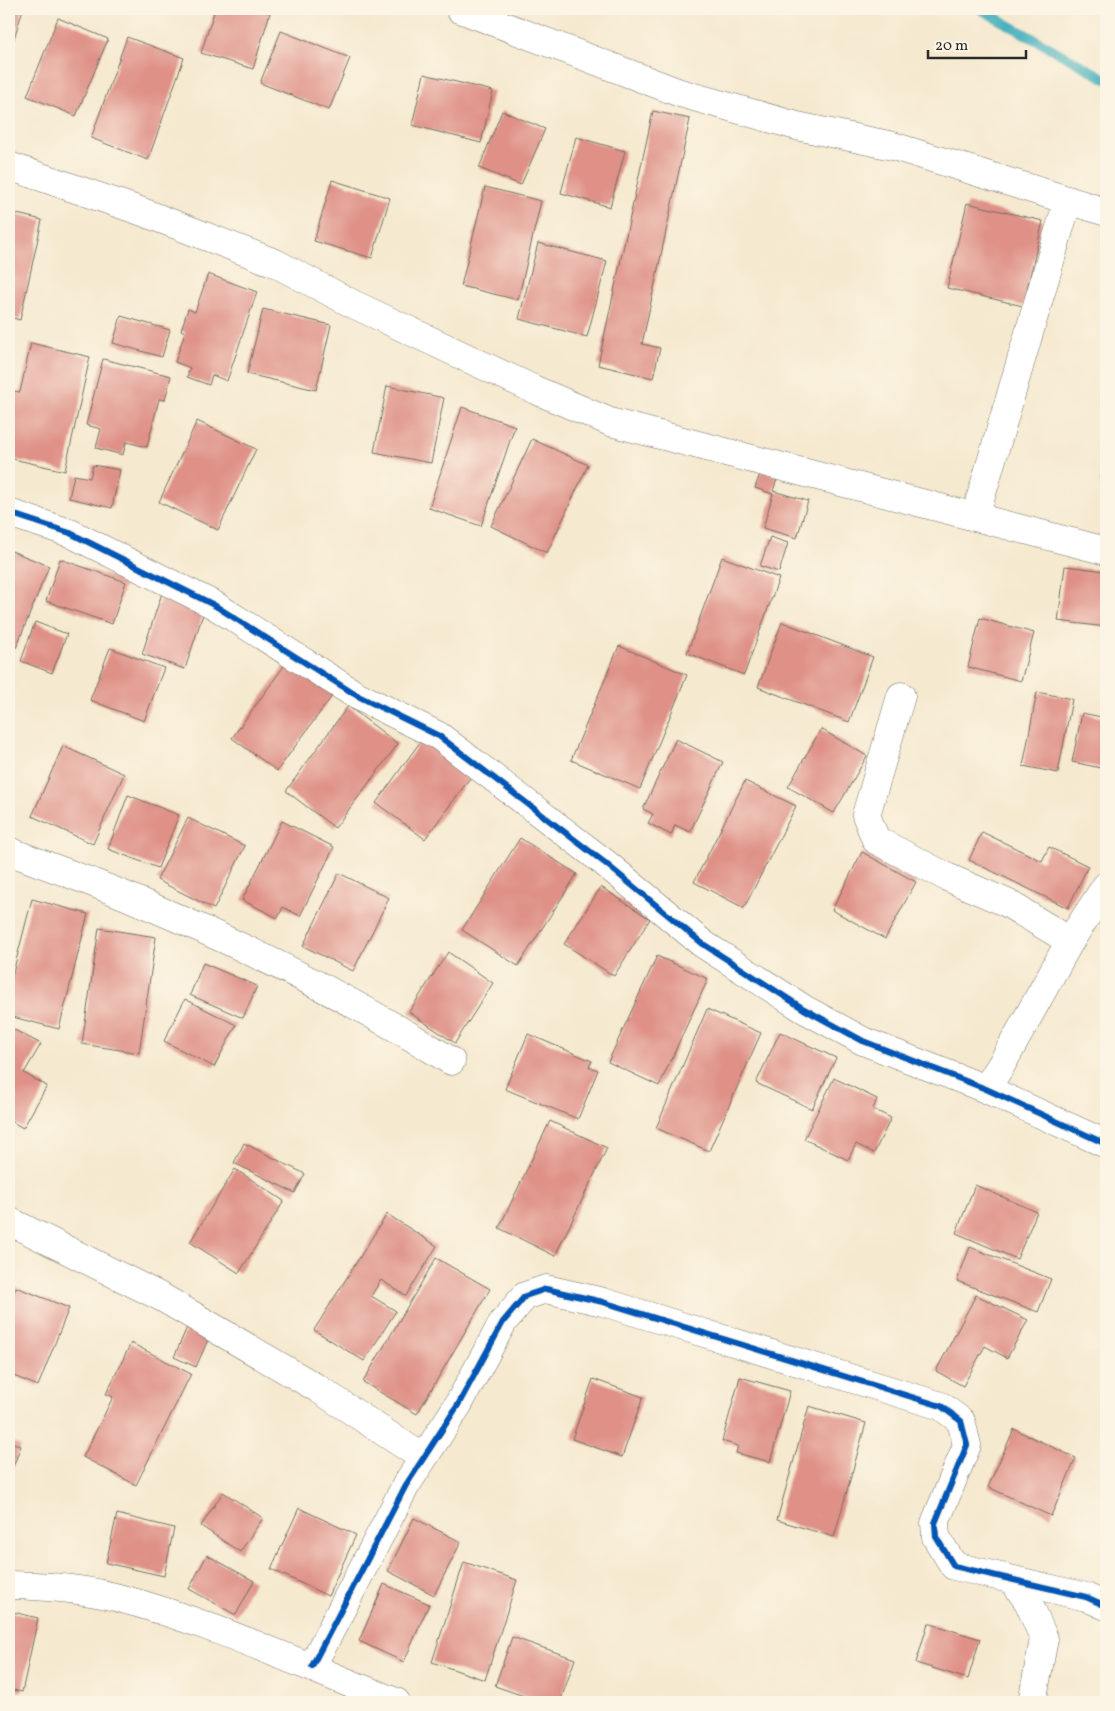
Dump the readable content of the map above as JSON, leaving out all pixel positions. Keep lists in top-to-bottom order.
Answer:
{
  "scale_bar": "20 m"
}
